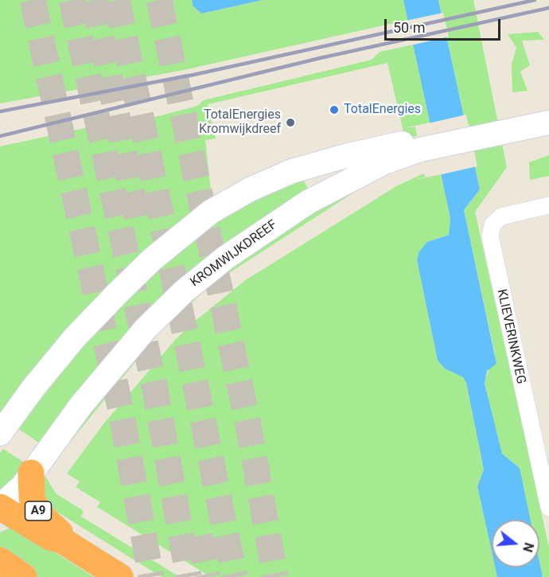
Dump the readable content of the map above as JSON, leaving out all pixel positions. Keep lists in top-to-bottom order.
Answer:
{
  "streets": {
    "highway": ["A9"],
    "main road": ["KROMWIJKDREEF"],
    "street": ["KLIEVERINKWEG"]
  },
  "crossings": [
    ["KROMWIJKDREEF", "A9"]
  ],
  "places": ["TotalEnergies", "TotalEnergies Kromwijkdreef"],
  "scale_bar": "50 m",
  "north": "right"
}
